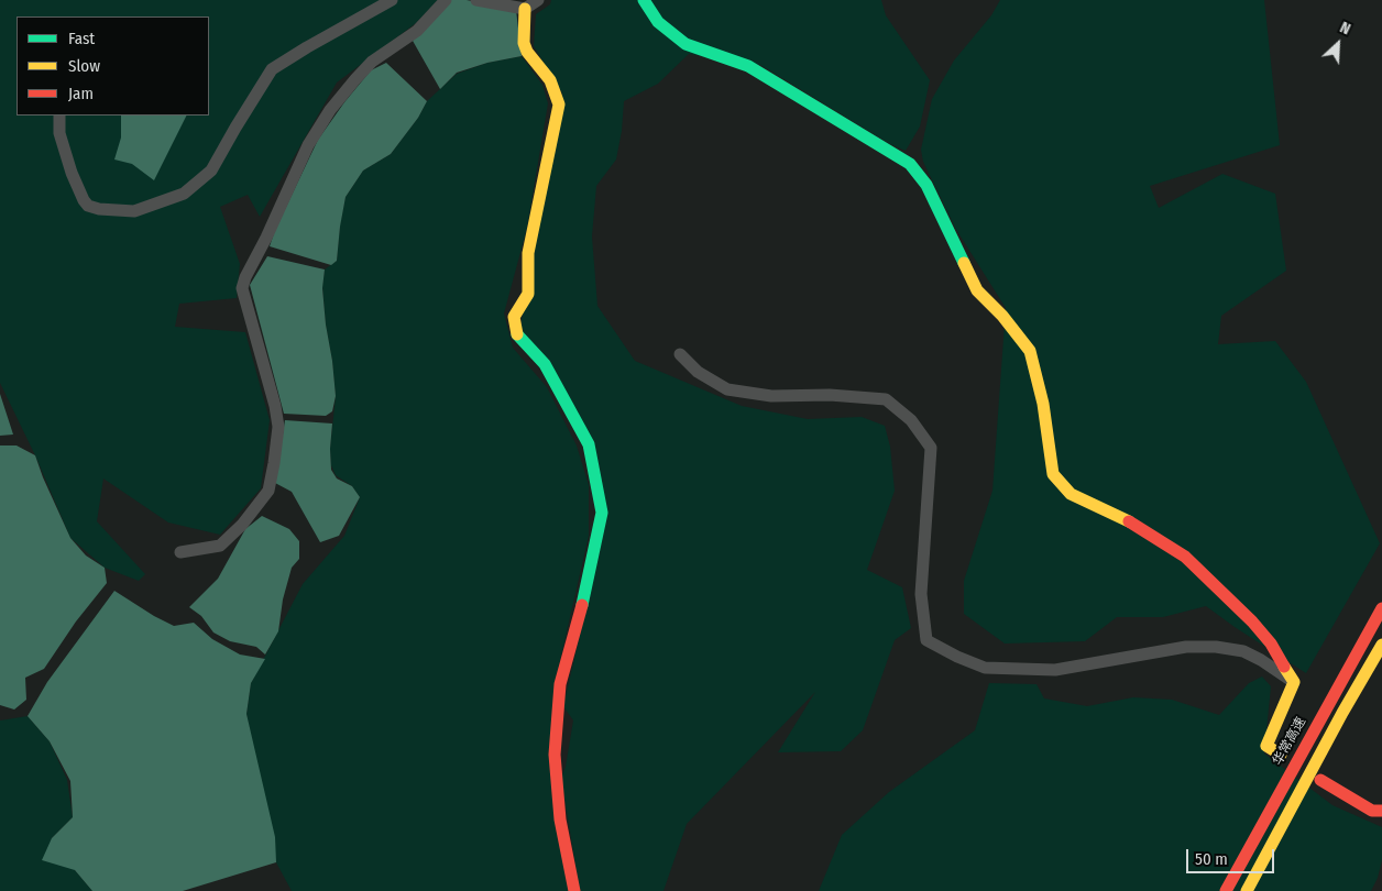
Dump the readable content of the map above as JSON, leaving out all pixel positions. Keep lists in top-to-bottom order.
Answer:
{
  "streets": {
    "main road": ["华常高速"]
  },
  "legend": ["Fast", "Slow", "Jam"],
  "scale_bar": "50 m",
  "north": "top right"
}
